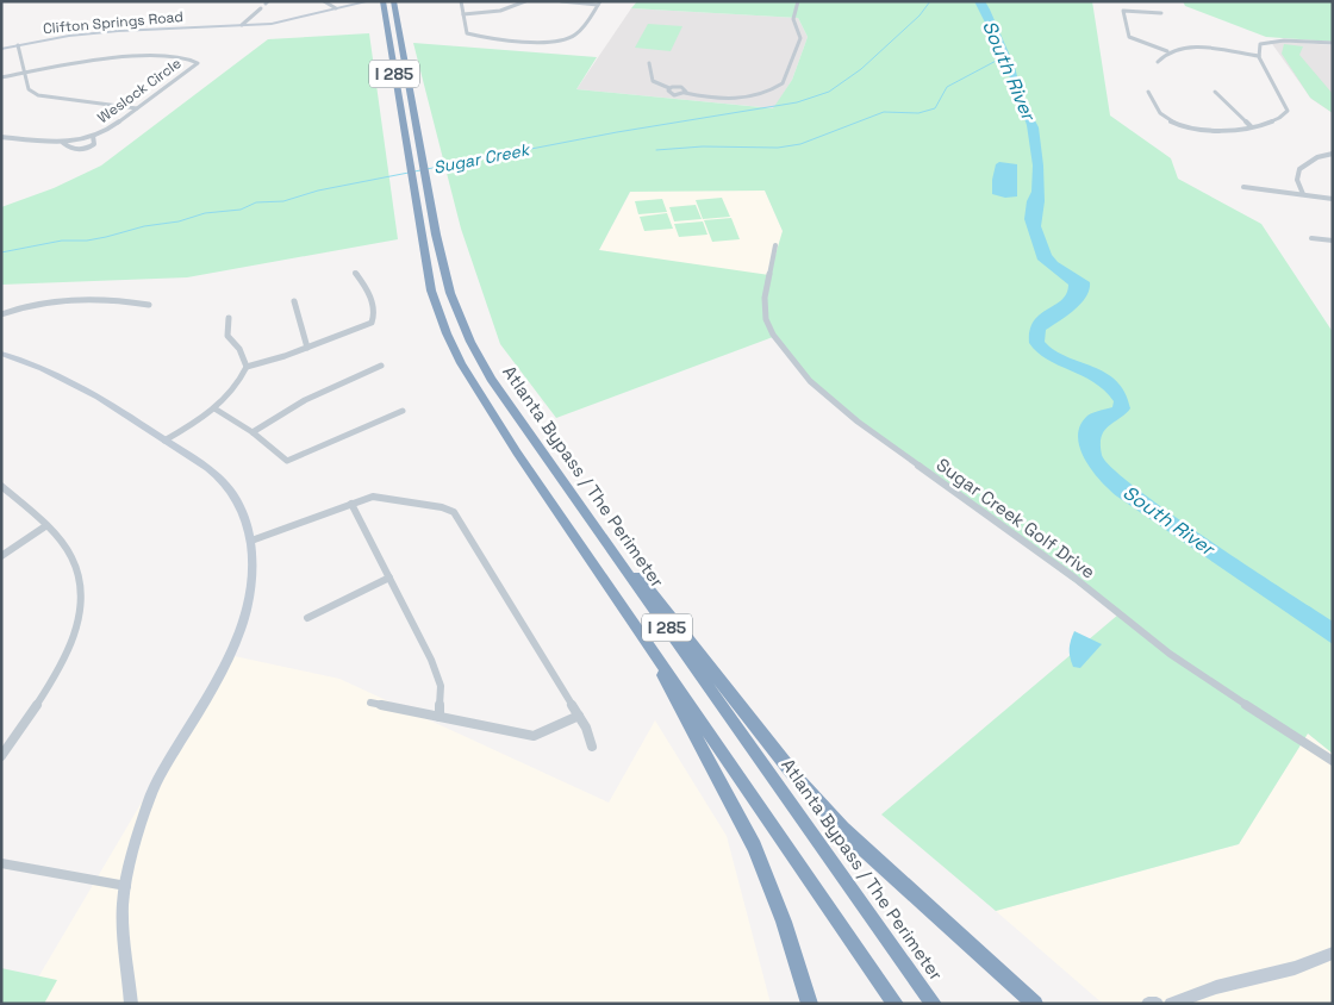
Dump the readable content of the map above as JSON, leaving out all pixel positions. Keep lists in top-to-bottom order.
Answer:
{
  "streets": {
    "highway": ["I 285", "Atlanta Bypass / The Perimeter"],
    "street": ["Clifton Springs Road", "Weslock Circle", "Sugar Creek Golf Drive"]
  },
  "water": ["South River", "Sugar Creek"]
}
